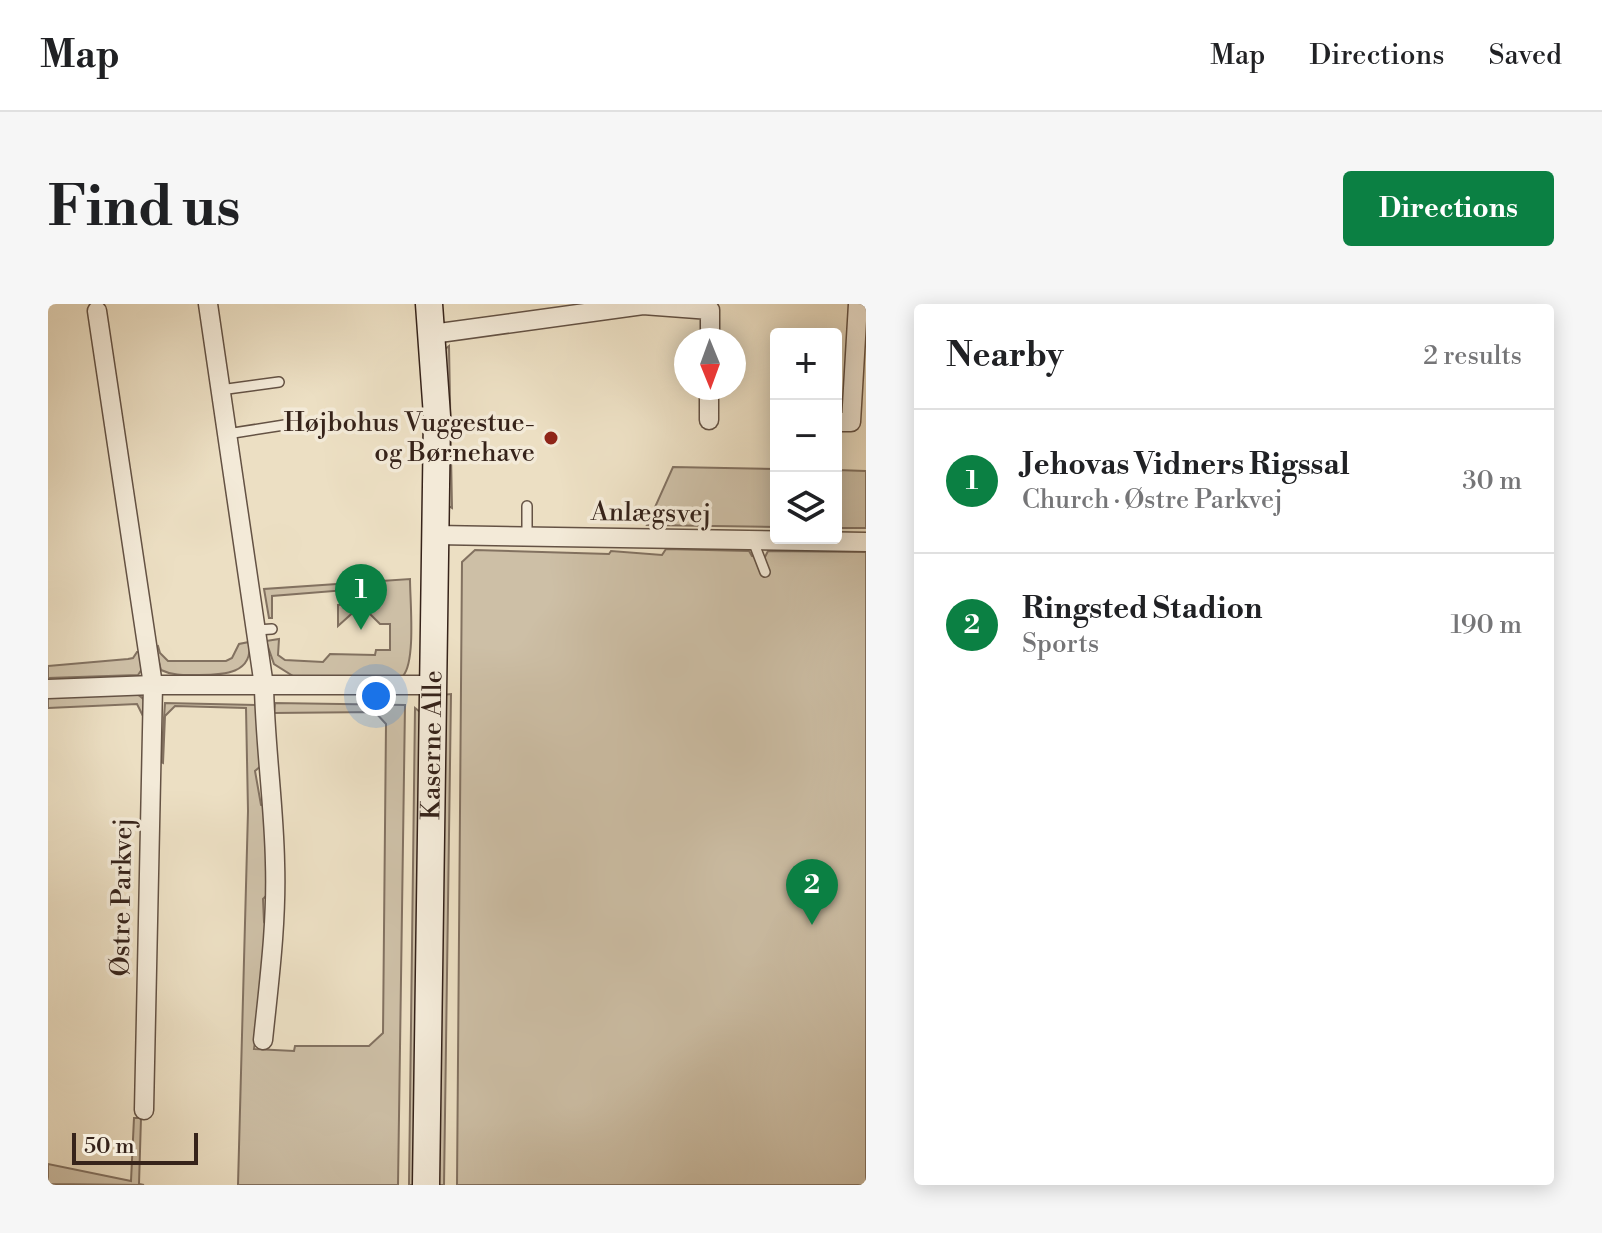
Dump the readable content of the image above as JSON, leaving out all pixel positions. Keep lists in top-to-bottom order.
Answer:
{
  "streets": {
    "street": ["Anlægsvej", "Kaserne Alle", "Østre Parkvej"]
  },
  "crossings": [
    ["Anlægsvej", "Kaserne Alle"]
  ],
  "places": ["Højbohus Vuggestue- og Børnehave"],
  "scale_bar": "50 m",
  "north": "bottom",
  "page": {
    "header": "Map",
    "nav": ["Map", "Directions", "Saved"],
    "buttons": "Directions",
    "title": "Find us",
    "heading": ["Nearby", "2 results"],
    "map_buttons": ["+", "−"],
    "list": [
      {
        "mark": "1",
        "name": "Jehovas Vidners Rigssal",
        "note": "Church · Østre Parkvej",
        "value": "30 m"
      },
      {
        "mark": "2",
        "name": "Ringsted Stadion",
        "note": "Sports",
        "value": "190 m"
      }
    ],
    "pins": ["1", "2"],
    "scale": "50 m"
  }
}
